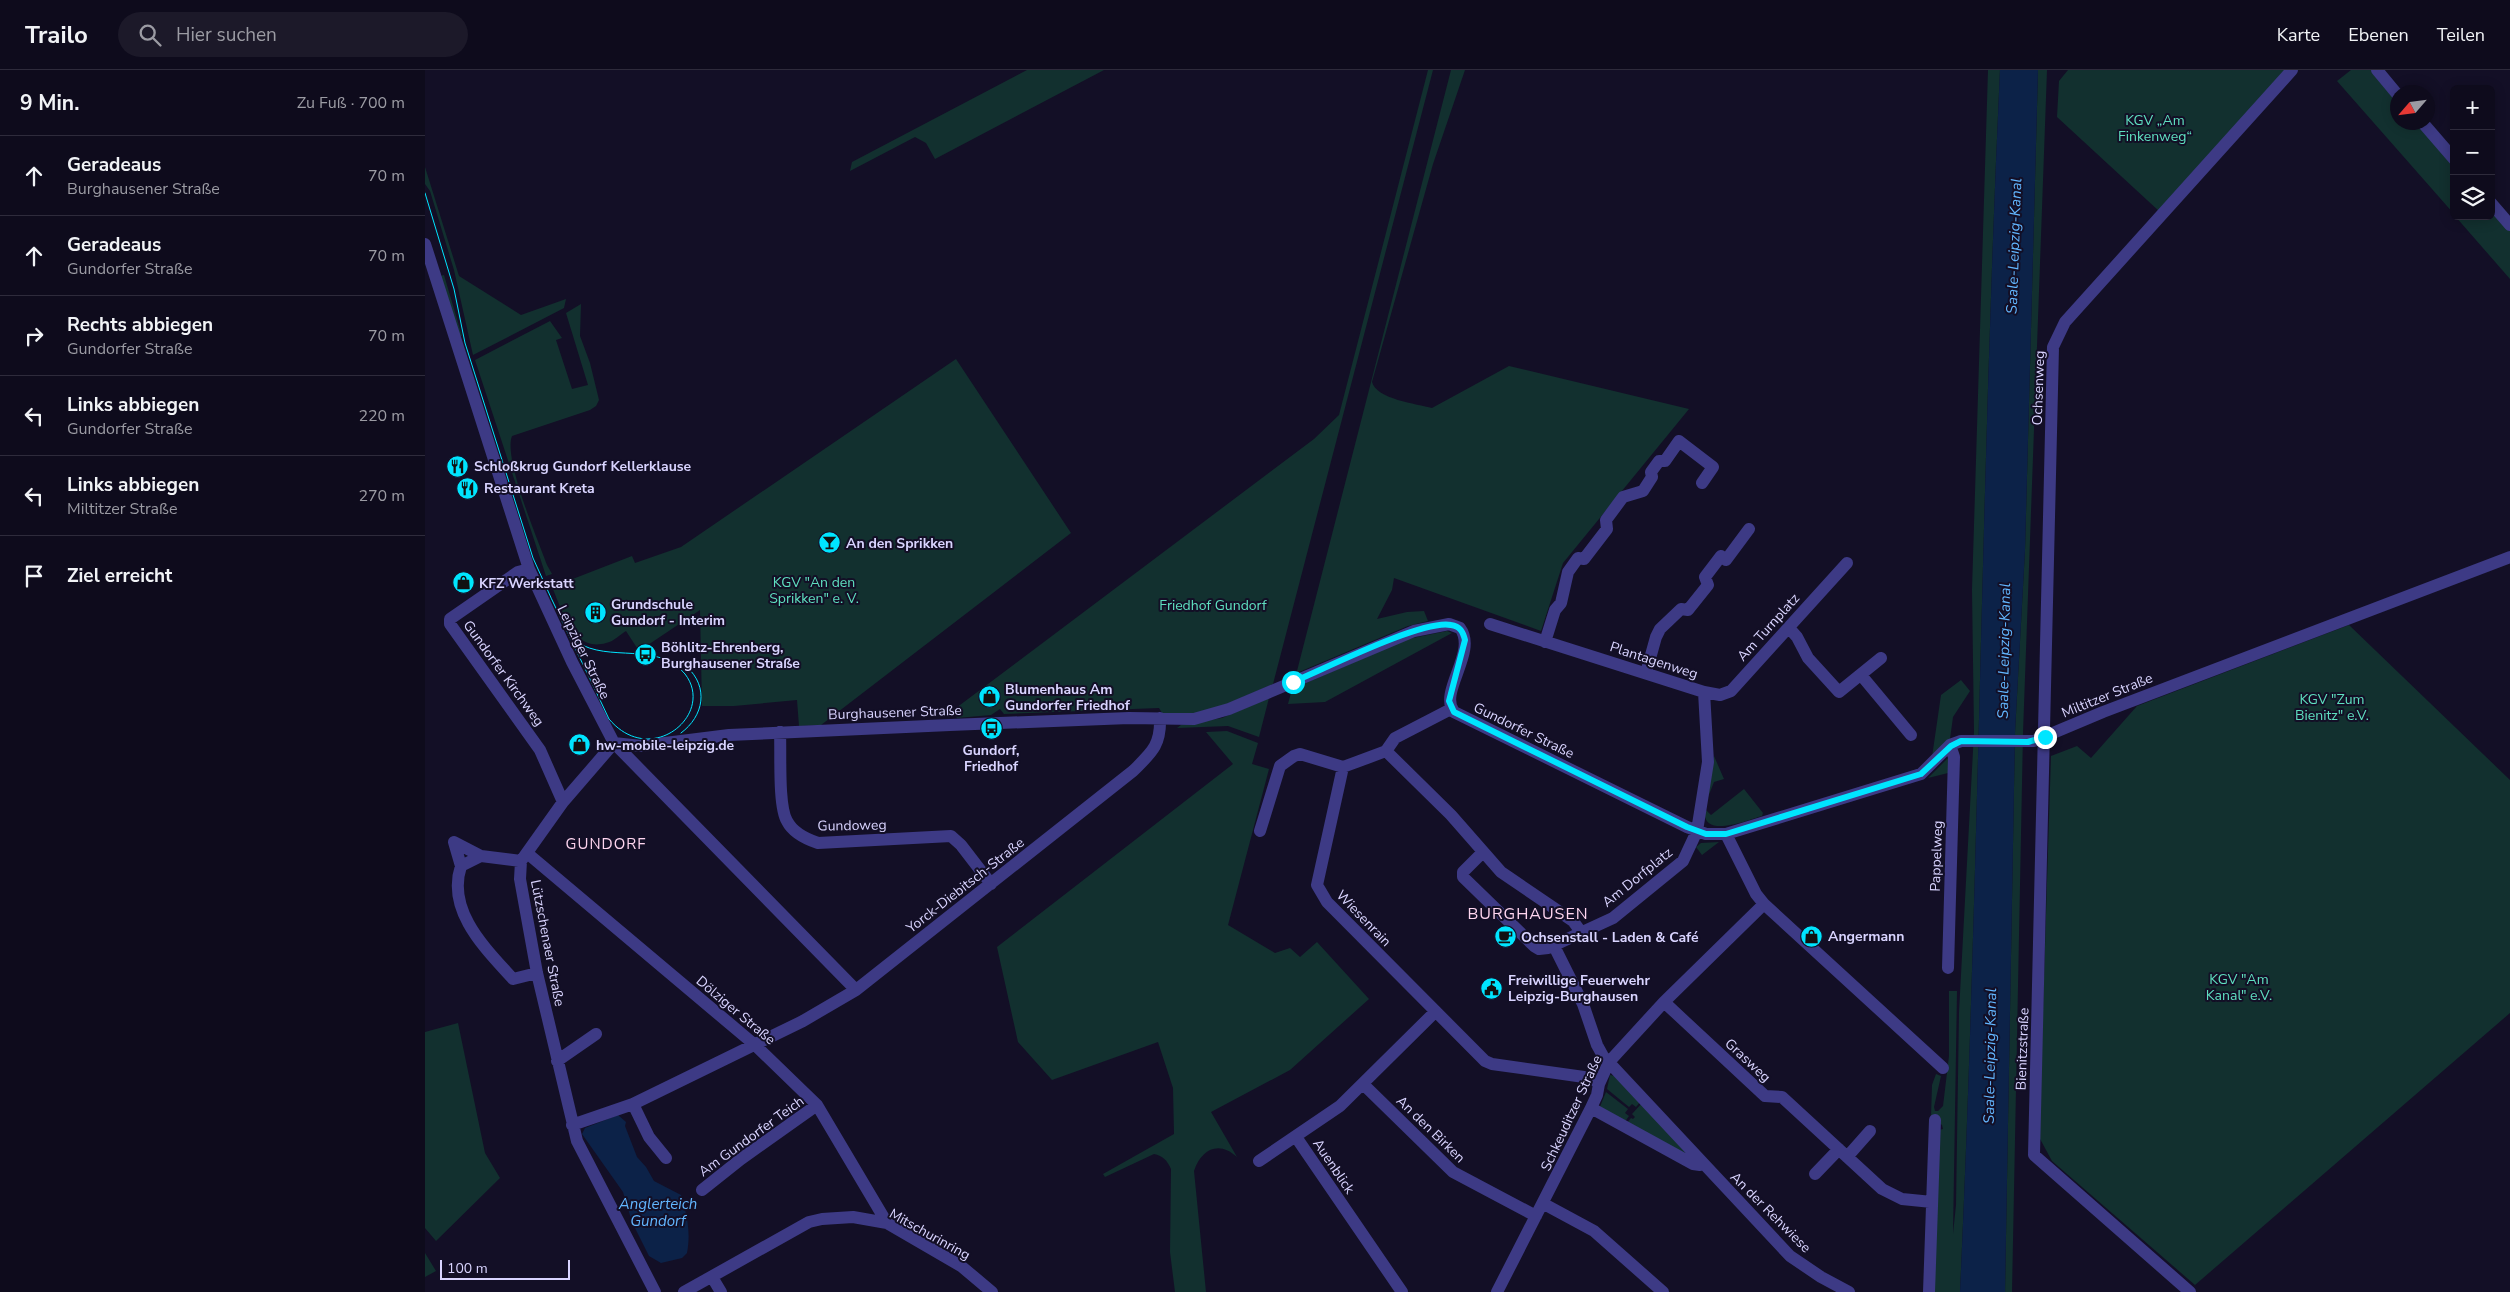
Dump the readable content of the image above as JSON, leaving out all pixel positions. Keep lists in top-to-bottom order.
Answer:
{
  "streets": {
    "street": [
      "Ochsenweg",
      "Am Turnplatz",
      "Leipziger Straße",
      "Plantagenweg",
      "Gundorfer Kirchweg",
      "Miltitzer Straße",
      "Burghausener Straße",
      "Gundorfer Straße",
      "Gundoweg",
      "Pappelweg",
      "Am Dorfplatz",
      "Yorck-Diebitsch-Straße",
      "Wiesenrain",
      "Lützschenaer Straße",
      "Dölziger Straße",
      "Bienitzstraße",
      "Grasweg",
      "Schkeuditzer Straße",
      "An den Birken",
      "Am Gundorfer Teich",
      "Auenblick",
      "An der Rehwiese",
      "Mitschurinring"
    ]
  },
  "crossings": [
    ["Ochsenweg", "Miltitzer Straße"],
    ["Ochsenweg", "Bienitzstraße"],
    ["Am Turnplatz", "Plantagenweg"],
    ["Leipziger Straße", "Gundorfer Kirchweg"],
    ["Leipziger Straße", "Burghausener Straße"],
    ["Leipziger Straße", "Yorck-Diebitsch-Straße"],
    ["Plantagenweg", "Gundorfer Straße"],
    ["Plantagenweg", "Am Dorfplatz"],
    ["Miltitzer Straße", "Gundorfer Straße"],
    ["Miltitzer Straße", "Pappelweg"],
    ["Miltitzer Straße", "Bienitzstraße"],
    ["Burghausener Straße", "Gundorfer Straße"],
    ["Burghausener Straße", "Gundoweg"],
    ["Burghausener Straße", "Yorck-Diebitsch-Straße"],
    ["Gundorfer Straße", "Am Dorfplatz"],
    ["Gundoweg", "Yorck-Diebitsch-Straße"],
    ["Am Dorfplatz", "An der Rehwiese"],
    ["Yorck-Diebitsch-Straße", "Dölziger Straße"],
    ["Wiesenrain", "Schkeuditzer Straße"],
    ["Wiesenrain", "Auenblick"],
    ["Lützschenaer Straße", "Dölziger Straße"],
    ["Dölziger Straße", "Am Gundorfer Teich"],
    ["Dölziger Straße", "Mitschurinring"],
    ["Grasweg", "Schkeuditzer Straße"],
    ["Schkeuditzer Straße", "An den Birken"],
    ["Schkeuditzer Straße", "An der Rehwiese"],
    ["An den Birken", "Auenblick"]
  ],
  "districts": ["GUNDORF", "BURGHAUSEN"],
  "water": ["Saale-Leipzig-Kanal", "Anglerteich Gundorf"],
  "parks": [
    "KGV „Am Finkenweg“",
    "KGV \"An den Sprikken\" e. V.",
    "Friedhof Gundorf",
    "KGV \"Zum Bienitz\" e.V.",
    "KGV \"Am Kanal\" e.V."
  ],
  "places": {
    "restaurant": ["Schloßkrug Gundorf Kellerklause", "Restaurant Kreta"],
    "bar": ["An den Sprikken"],
    "shop": [
      "KFZ Werkstatt",
      "Blumenhaus Am Gundorfer Friedhof",
      "hw-mobile-leipzig.de",
      "Angermann"
    ],
    "building": ["Grundschule Gundorf - Interim"],
    "bus stop": ["Böhlitz-Ehrenberg, Burghausener Straße", "Gundorf, Friedhof"],
    "cafe": ["Ochsenstall - Laden & Café"],
    "public building": ["Freiwillige Feuerwehr Leipzig-Burghausen"]
  },
  "scale_bar": "100 m",
  "north": "bottom left",
  "page": {
    "header": "Trailo",
    "search": "Hier suchen",
    "nav": ["Karte", "Ebenen", "Teilen"],
    "heading": ["9 Min.", "Zu Fuß · 700 m"],
    "map_buttons": ["+", "−"],
    "list": [
      ["Geradeaus", "Burghausener Straße", "70 m"],
      ["Geradeaus", "Gundorfer Straße", "70 m"],
      ["Rechts abbiegen", "Gundorfer Straße", "70 m"],
      ["Links abbiegen", "Gundorfer Straße", "220 m"],
      ["Links abbiegen", "Miltitzer Straße", "270 m"],
      "Ziel erreicht"
    ],
    "scale": "100 m"
  }
}
